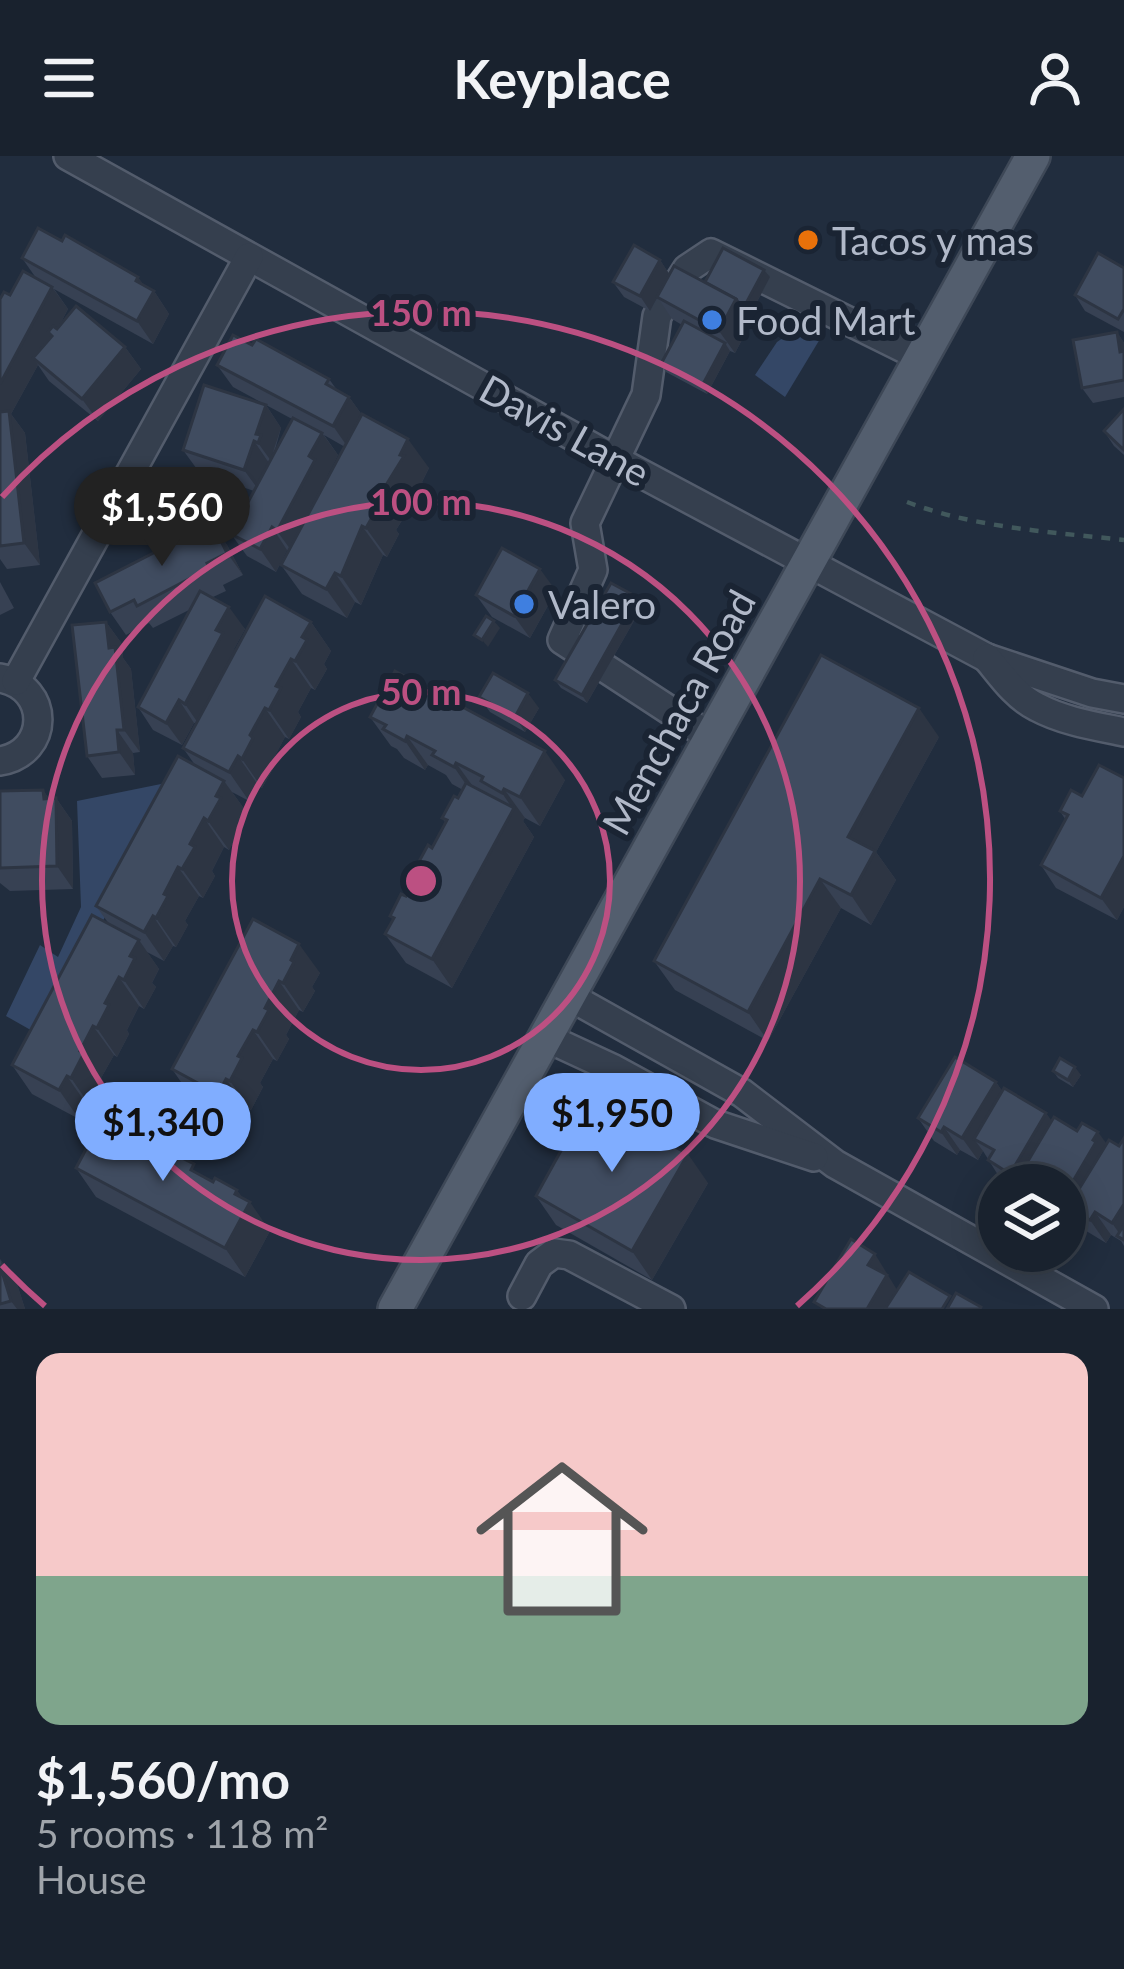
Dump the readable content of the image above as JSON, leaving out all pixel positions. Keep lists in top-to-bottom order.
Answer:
{
  "streets": {
    "main road": ["Menchaca Road"],
    "street": ["Davis Lane"]
  },
  "crossings": [
    ["Davis Lane", "Menchaca Road"]
  ],
  "places": ["Tacos y mas", "Food Mart", "Valero"],
  "page": {
    "header": "Keyplace",
    "price": ["$1,560", "$1,950", "$1,340"],
    "list": [
      {
        "name": "$1,560/mo",
        "note": "5 rooms · 118 m² · House"
      }
    ]
  },
  "rings": ["150 m", "100 m", "50 m"]
}
